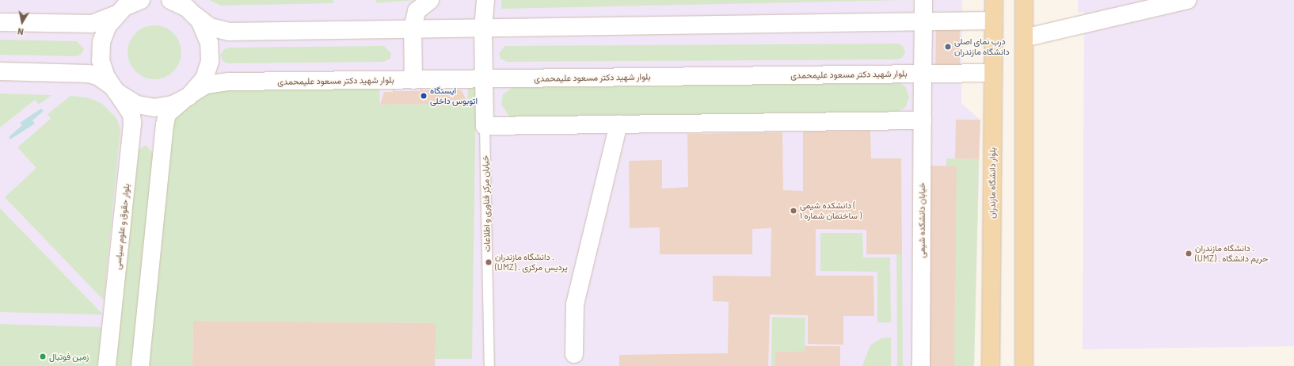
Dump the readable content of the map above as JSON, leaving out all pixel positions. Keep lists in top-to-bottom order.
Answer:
{
  "streets": {
    "main road": [
      "بلوار شهید دکتر مسعود علیمحمدی",
      "بلوار دانشگاه مازندران",
      "خیابان مرکز فناوری و اطلاعات",
      "خیابان دانشکده شیمی",
      "بلوار حقوق و علوم سیاسی"
    ]
  },
  "crossings": [
    ["بلوار شهید دکتر مسعود علیمحمدی", "بلوار دانشگاه مازندران"],
    ["بلوار شهید دکتر مسعود علیمحمدی", "خیابان مرکز فناوری و اطلاعات"],
    ["بلوار شهید دکتر مسعود علیمحمدی", "خیابان دانشکده شیمی"]
  ],
  "places": [
    "درب نمای اصلی دانشگاه مازندران",
    "ایستگاه اتوبوس داخلی",
    "دانشکده شیمی ( ساختمان شماره ۱ )",
    "دانشگاه مازندران . (UMZ) . حریم دانشگاه",
    "دانشگاه مازندران . (UMZ) . پردیس مرکزی",
    "زمین فوتبال"
  ],
  "north": "bottom"
}
